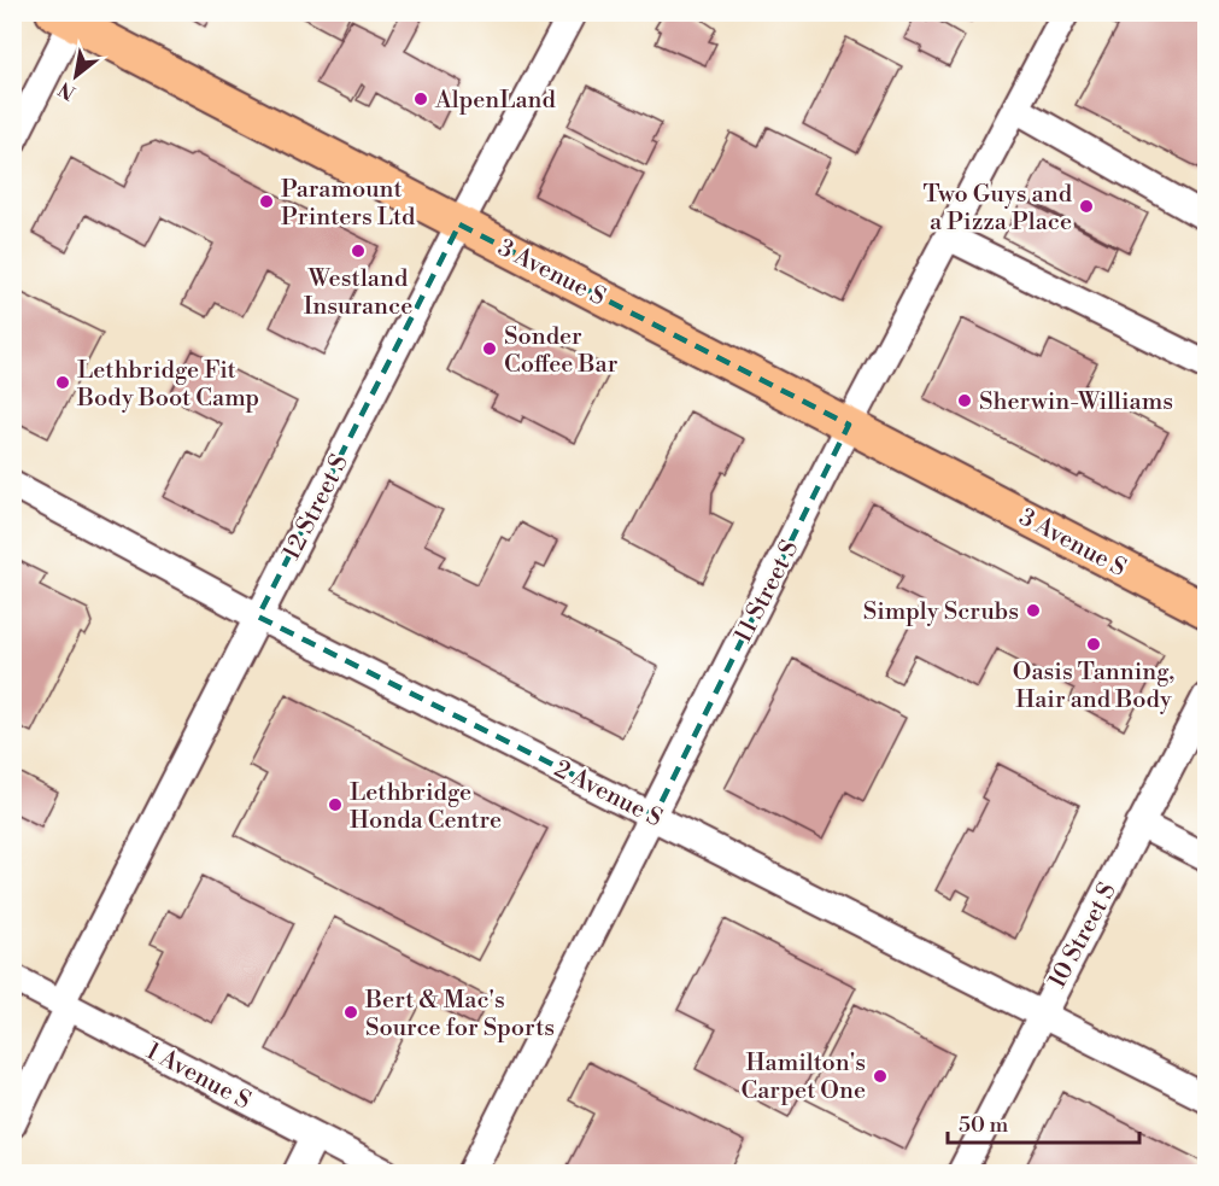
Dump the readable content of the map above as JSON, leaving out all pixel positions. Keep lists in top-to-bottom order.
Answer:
{
  "streets": {
    "main road": ["3 Avenue S"],
    "street": [
      "12 Street S",
      "11 Street S",
      "2 Avenue S",
      "10 Street S",
      "1 Avenue S"
    ]
  },
  "crossings": [
    ["3 Avenue S", "12 Street S"],
    ["3 Avenue S", "11 Street S"],
    ["12 Street S", "2 Avenue S"],
    ["12 Street S", "1 Avenue S"],
    ["11 Street S", "2 Avenue S"],
    ["2 Avenue S", "10 Street S"]
  ],
  "places": [
    "AlpenLand",
    "Paramount Printers Ltd",
    "Two Guys and a Pizza Place",
    "Westland Insurance",
    "Sonder Coffee Bar",
    "Lethbridge Fit Body Boot Camp",
    "Sherwin-Williams",
    "Simply Scrubs",
    "Oasis Tanning, Hair and Body",
    "Lethbridge Honda Centre",
    "Bert & Mac's Source for Sports",
    "Hamilton's Carpet One"
  ],
  "scale_bar": "50 m",
  "north": "bottom left"
}
